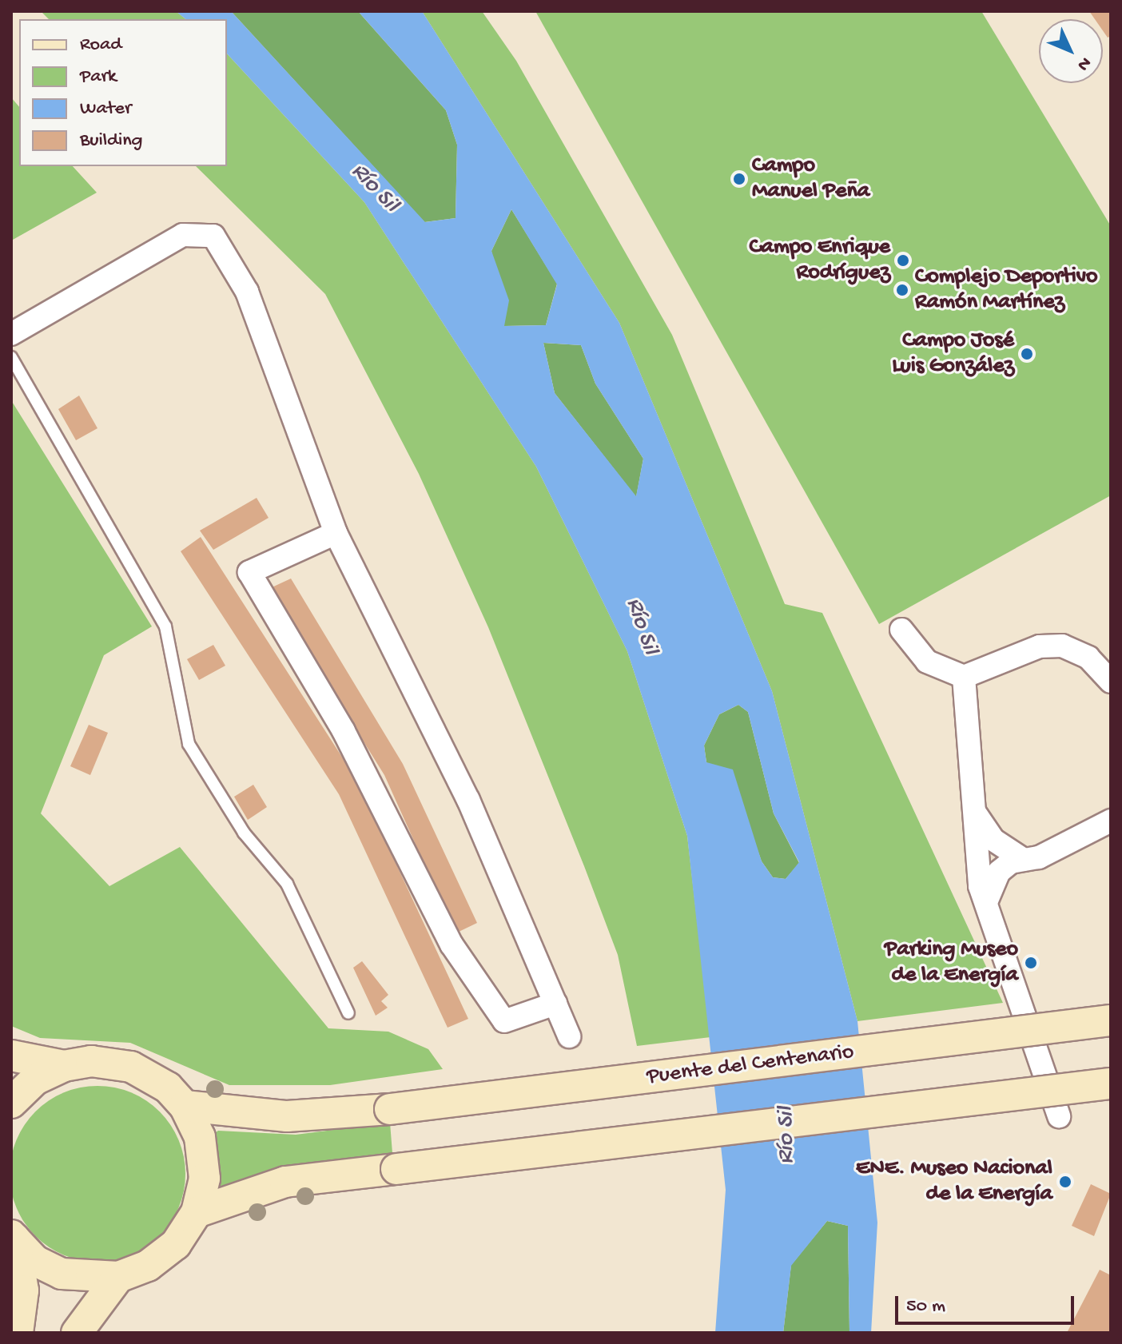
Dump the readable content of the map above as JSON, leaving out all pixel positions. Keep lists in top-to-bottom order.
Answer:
{
  "streets": {
    "main road": ["Puente del Centenario"]
  },
  "water": ["Río Sil"],
  "places": [
    "Campo Manuel Peña",
    "Campo Enrique Rodríguez",
    "Complejo Deportivo Ramón Martínez",
    "Campo José Luis González",
    "Parking Museo de la Energía",
    "ENE. Museo Nacional de la Energía"
  ],
  "legend": [
    "Road",
    "Park",
    "Water",
    "Building"
  ],
  "scale_bar": "50 m",
  "north": "bottom right"
}
